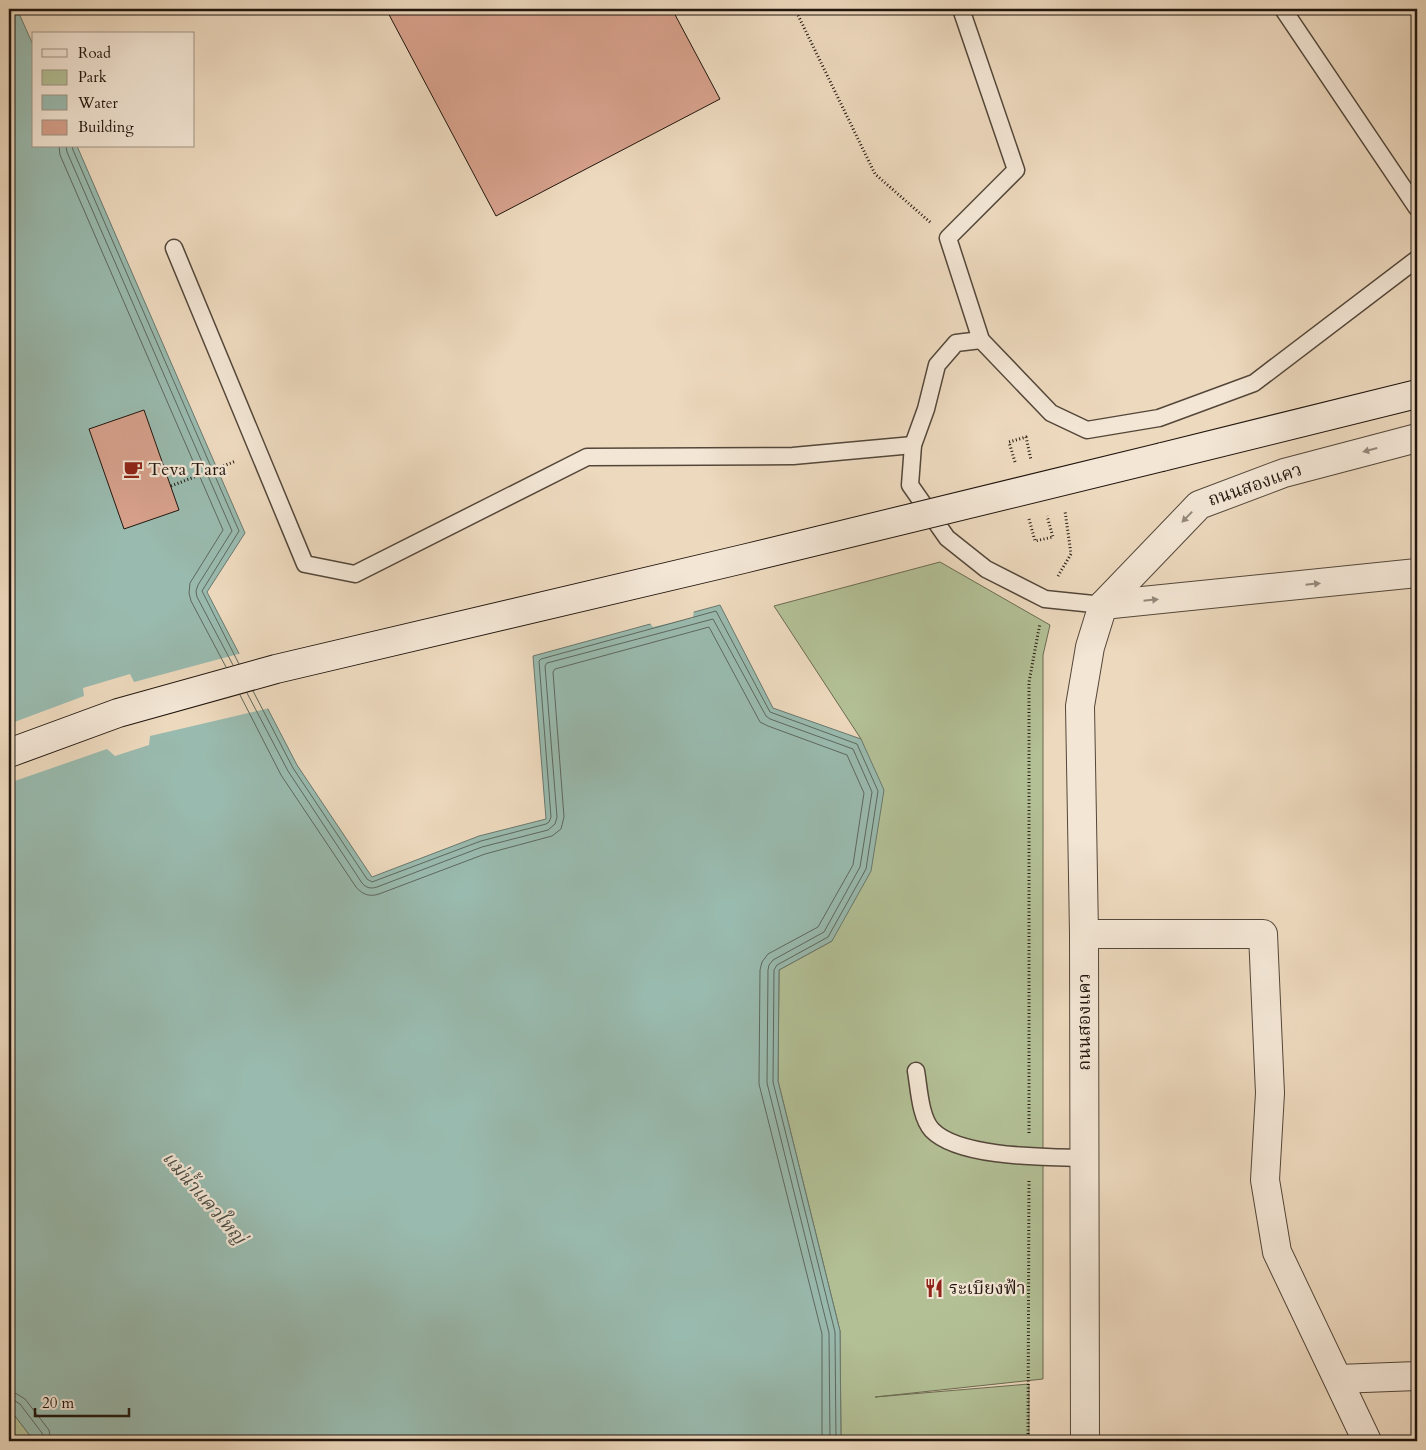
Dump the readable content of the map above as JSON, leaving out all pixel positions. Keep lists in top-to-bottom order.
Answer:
{
  "streets": {
    "street": ["ถนนสองแคว"]
  },
  "water": ["แม่น้ำแควใหญ่"],
  "places": {
    "cafe": ["Teva Tara"],
    "restaurant": ["ระเบียงฟ้า"]
  },
  "legend": [
    "Road",
    "Park",
    "Water",
    "Building"
  ],
  "scale_bar": "20 m"
}
